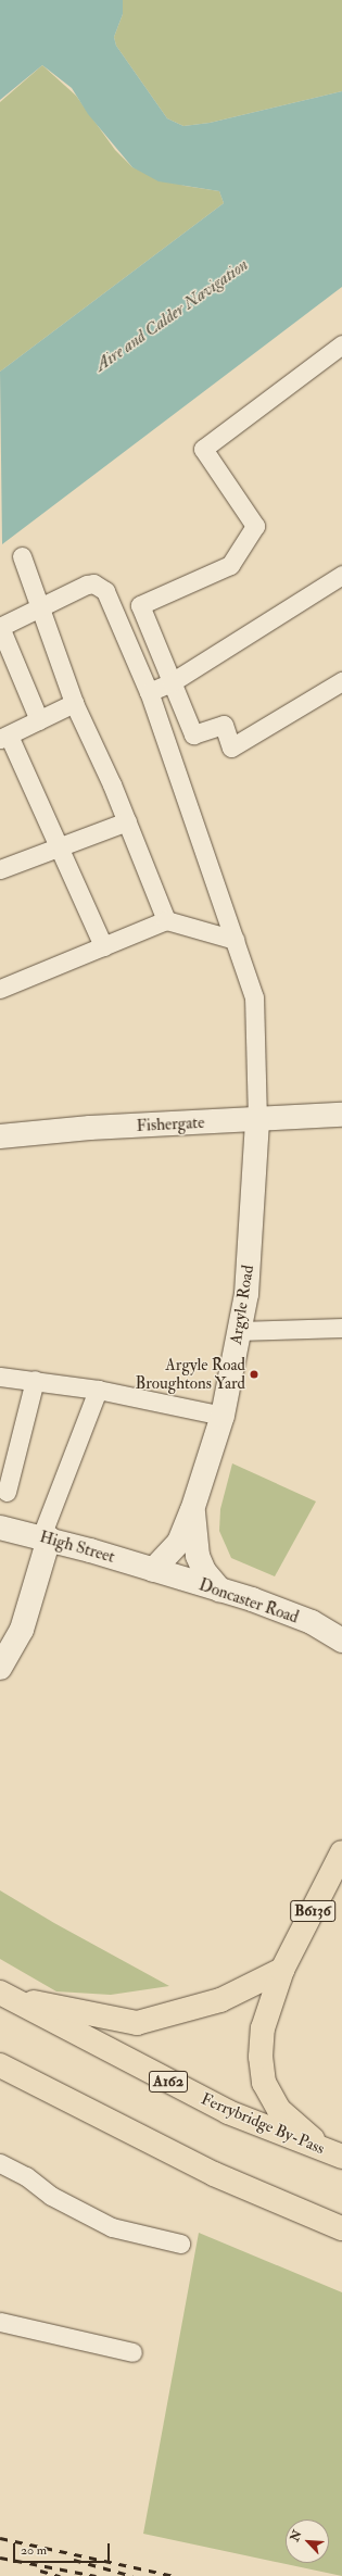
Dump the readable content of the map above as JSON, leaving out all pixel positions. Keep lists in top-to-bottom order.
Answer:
{
  "streets": {
    "main road": [
      "Fishergate",
      "Argyle Road",
      "High Street",
      "Doncaster Road",
      "B6136",
      "A162",
      "Ferrybridge By-Pass"
    ]
  },
  "crossings": [
    ["Fishergate", "Argyle Road"],
    ["Argyle Road", "High Street"],
    ["Argyle Road", "Doncaster Road"],
    ["High Street", "Doncaster Road"]
  ],
  "water": ["Aire and Calder Navigation"],
  "places": ["Argyle Road Broughtons Yard"],
  "scale_bar": "20 m",
  "north": "top left"
}
